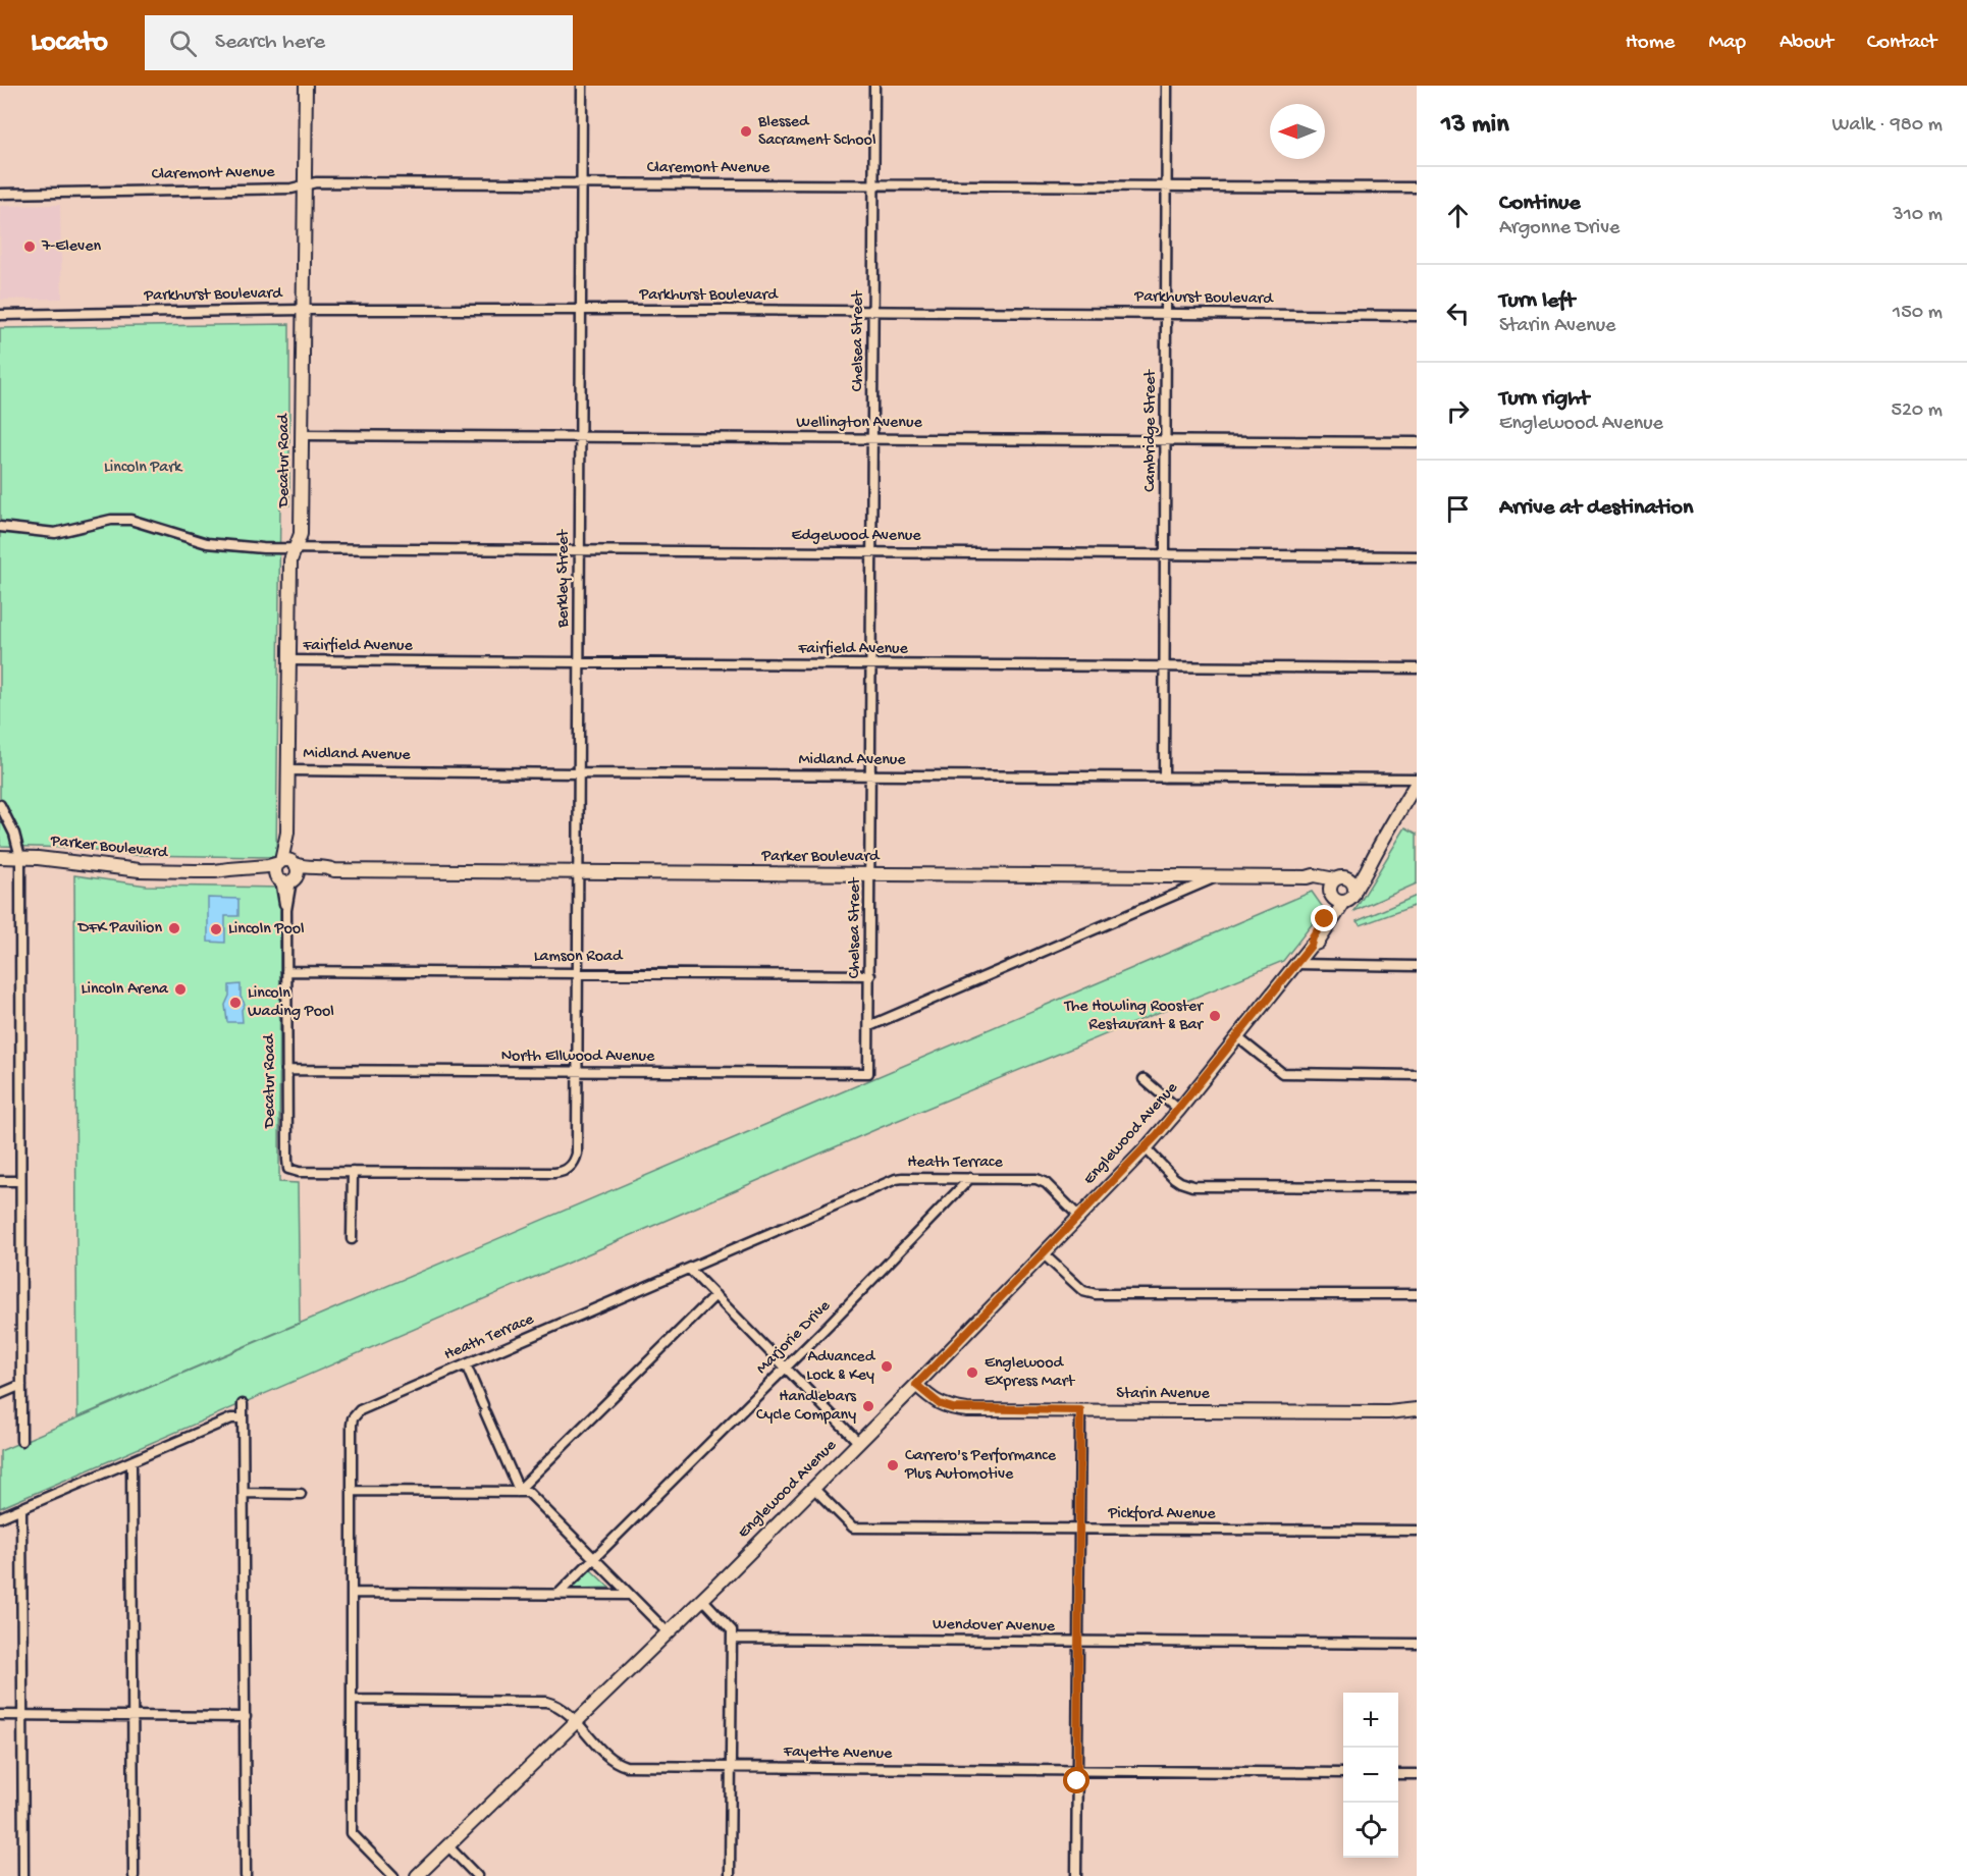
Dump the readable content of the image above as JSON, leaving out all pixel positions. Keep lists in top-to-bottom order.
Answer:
{
  "streets": {
    "street": [
      "Claremont Avenue",
      "Parkhurst Boulevard",
      "Chelsea Street",
      "Wellington Avenue",
      "Cambridge Street",
      "Decatur Road",
      "Edgewood Avenue",
      "Berkley Street",
      "Fairfield Avenue",
      "Midland Avenue",
      "Parker Boulevard",
      "Lamson Road",
      "North Ellwood Avenue",
      "Englewood Avenue",
      "Heath Terrace",
      "Marjorie Drive",
      "Starin Avenue",
      "Pickford Avenue",
      "Wendover Avenue",
      "Fayette Avenue"
    ]
  },
  "crossings": [
    ["Claremont Avenue", "Chelsea Street"],
    ["Claremont Avenue", "Cambridge Street"],
    ["Claremont Avenue", "Decatur Road"],
    ["Claremont Avenue", "Berkley Street"],
    ["Parkhurst Boulevard", "Chelsea Street"],
    ["Parkhurst Boulevard", "Cambridge Street"],
    ["Parkhurst Boulevard", "Decatur Road"],
    ["Parkhurst Boulevard", "Berkley Street"],
    ["Chelsea Street", "Wellington Avenue"],
    ["Chelsea Street", "Edgewood Avenue"],
    ["Chelsea Street", "Fairfield Avenue"],
    ["Chelsea Street", "Midland Avenue"],
    ["Chelsea Street", "Parker Boulevard"],
    ["Chelsea Street", "Lamson Road"],
    ["Chelsea Street", "North Ellwood Avenue"],
    ["Wellington Avenue", "Cambridge Street"],
    ["Wellington Avenue", "Decatur Road"],
    ["Wellington Avenue", "Berkley Street"],
    ["Cambridge Street", "Edgewood Avenue"],
    ["Cambridge Street", "Fairfield Avenue"],
    ["Cambridge Street", "Midland Avenue"],
    ["Decatur Road", "Edgewood Avenue"],
    ["Decatur Road", "Berkley Street"],
    ["Decatur Road", "Fairfield Avenue"],
    ["Decatur Road", "Midland Avenue"],
    ["Decatur Road", "Parker Boulevard"],
    ["Decatur Road", "Lamson Road"],
    ["Decatur Road", "North Ellwood Avenue"],
    ["Edgewood Avenue", "Berkley Street"],
    ["Berkley Street", "Fairfield Avenue"],
    ["Berkley Street", "Midland Avenue"],
    ["Berkley Street", "Parker Boulevard"],
    ["Berkley Street", "Lamson Road"],
    ["Berkley Street", "North Ellwood Avenue"],
    ["Midland Avenue", "Englewood Avenue"],
    ["Parker Boulevard", "Englewood Avenue"],
    ["Englewood Avenue", "Heath Terrace"],
    ["Englewood Avenue", "Starin Avenue"],
    ["Englewood Avenue", "Pickford Avenue"],
    ["Englewood Avenue", "Fayette Avenue"],
    ["Heath Terrace", "Marjorie Drive"],
    ["Heath Terrace", "Fayette Avenue"]
  ],
  "parks": ["Lincoln Park"],
  "places": [
    "Blessed Sacrament School",
    "7-Eleven",
    "DFK Pavilion",
    "Lincoln Pool",
    "Lincoln Arena",
    "Lincoln Wading Pool",
    "The Howling Rooster Restaurant & Bar",
    "Advanced Lock & Key",
    "Englewood Express Mart",
    "Handlebars Cycle Company",
    "Carrero's Performance Plus Automotive"
  ],
  "north": "left",
  "page": {
    "header": "Locato",
    "search": "Search here",
    "nav": [
      "Home",
      "Map",
      "About",
      "Contact"
    ],
    "heading": ["13 min", "Walk · 980 m"],
    "list": [
      ["Continue", "Argonne Drive", "310 m"],
      ["Turn left", "Starin Avenue", "150 m"],
      ["Turn right", "Englewood Avenue", "520 m"],
      "Arrive at destination"
    ],
    "map_buttons": ["+", "−"]
  }
}
